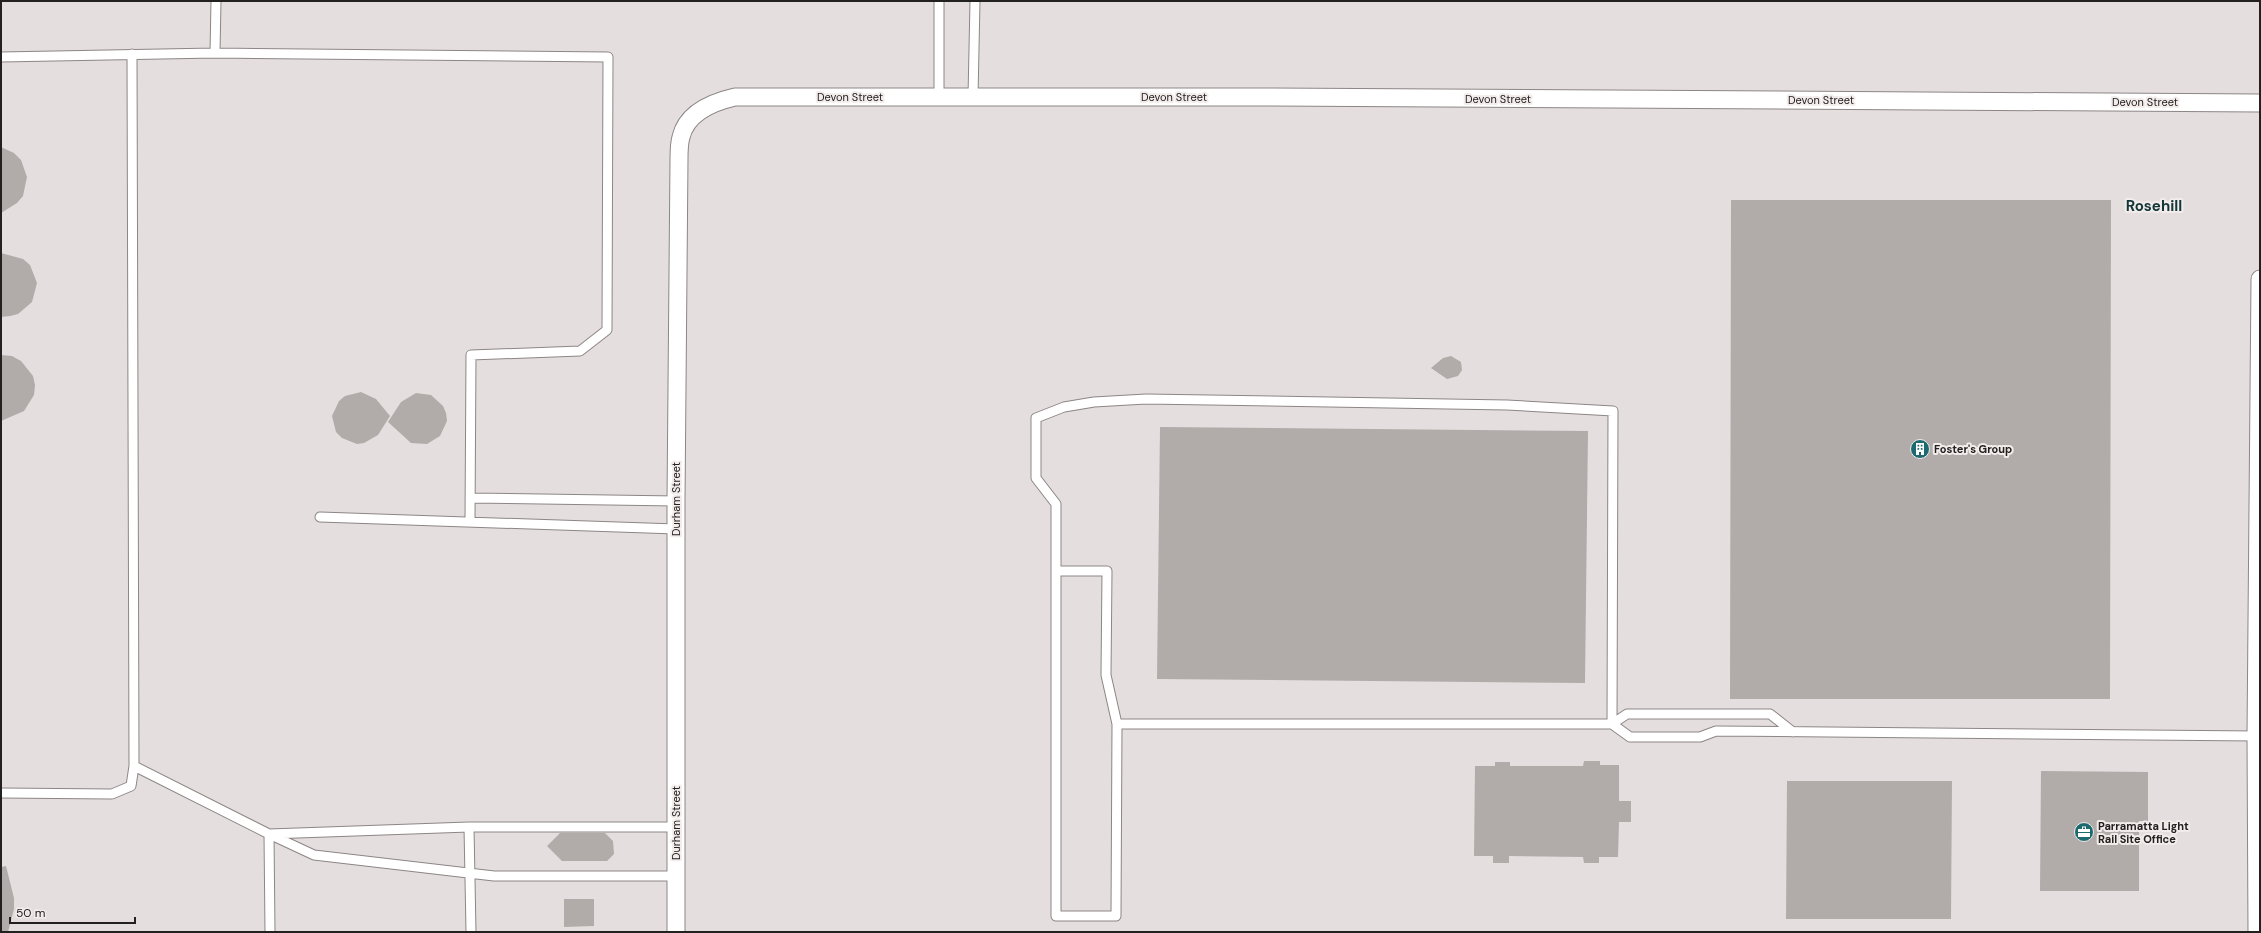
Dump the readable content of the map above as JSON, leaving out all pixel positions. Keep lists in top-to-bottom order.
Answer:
{
  "streets": {
    "street": ["Devon Street", "Durham Street"]
  },
  "crossings": [
    ["Devon Street", "Durham Street"]
  ],
  "districts": ["Rosehill"],
  "places": {
    "building": ["Foster's Group"],
    "office": ["Parramatta Light Rail Site Office"]
  },
  "scale_bar": "50 m"
}
